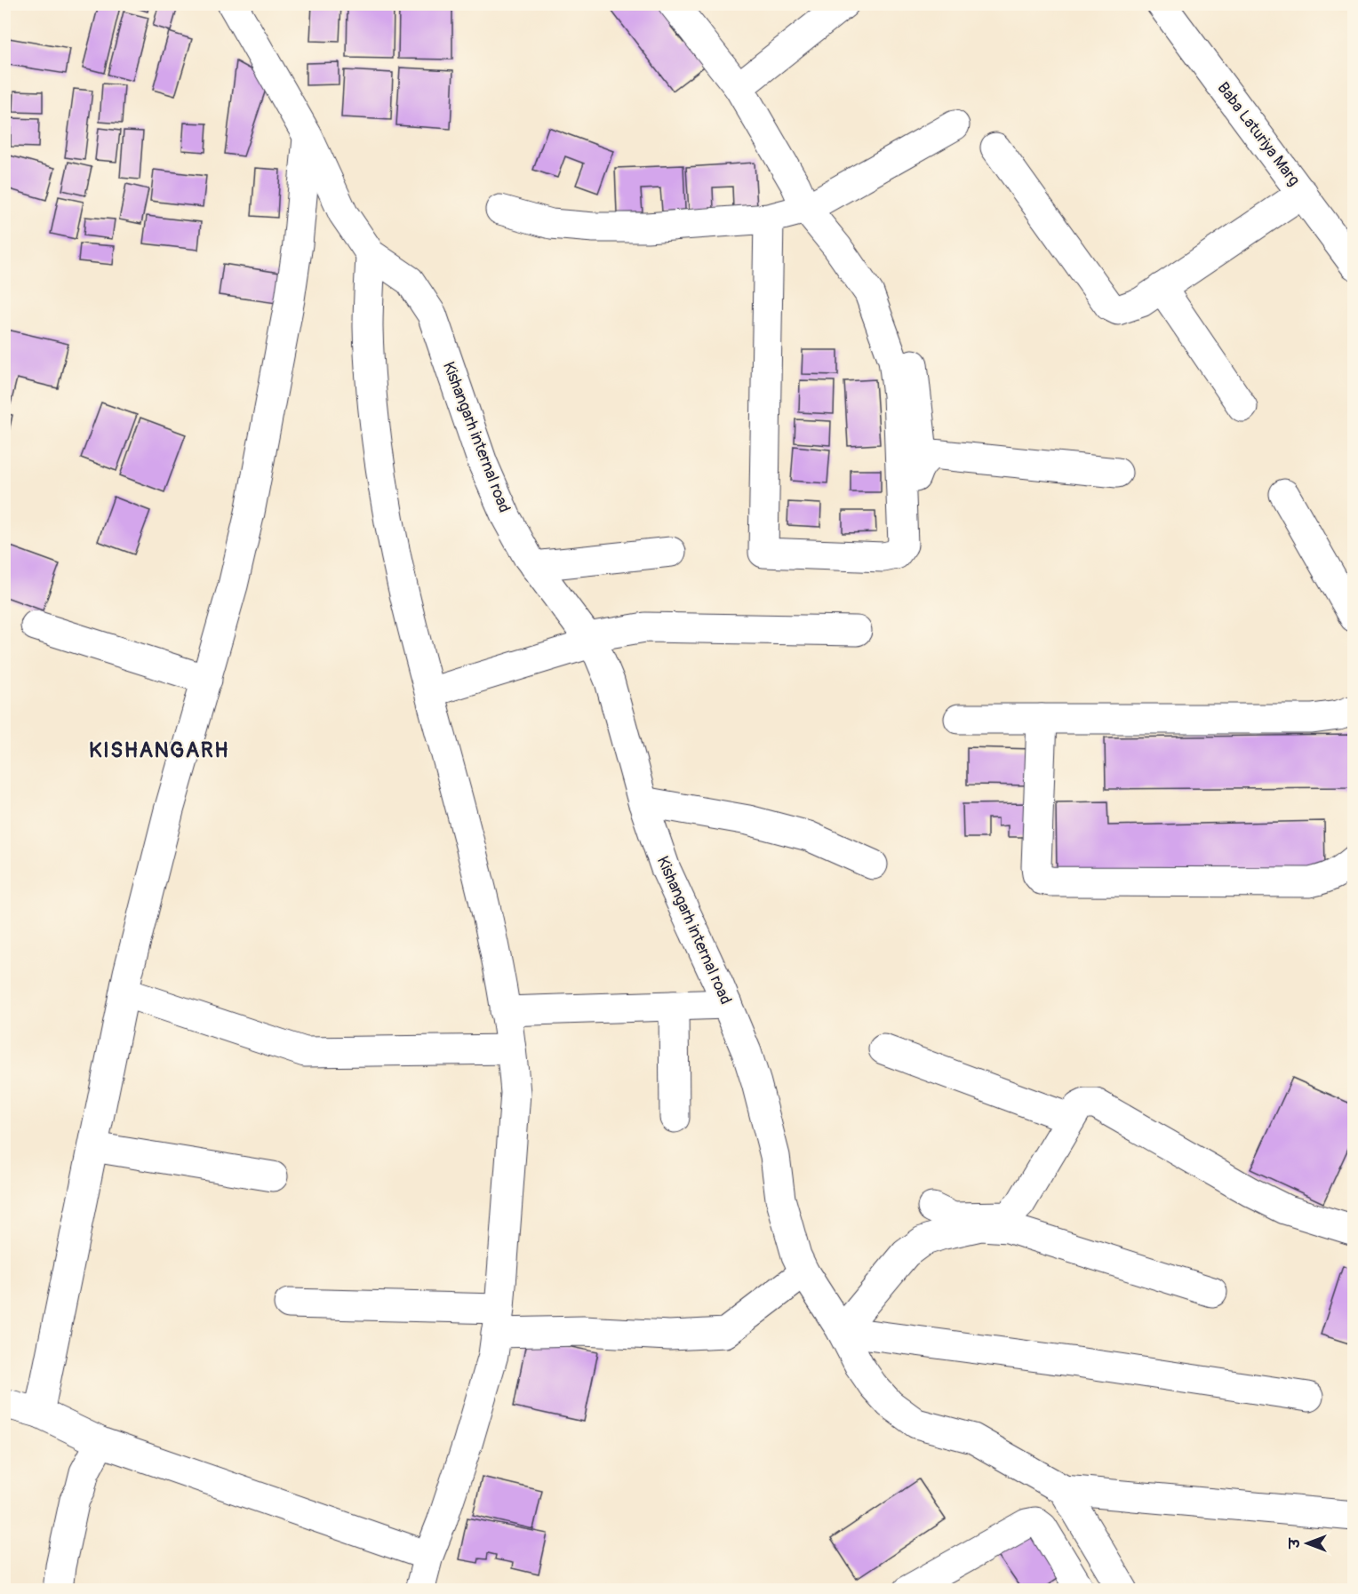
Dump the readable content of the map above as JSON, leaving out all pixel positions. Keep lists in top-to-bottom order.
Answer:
{
  "streets": {
    "street": ["Baba Laturiya Marg", "Kishangarh internal road"]
  },
  "districts": ["KISHANGARH"],
  "north": "left"
}
